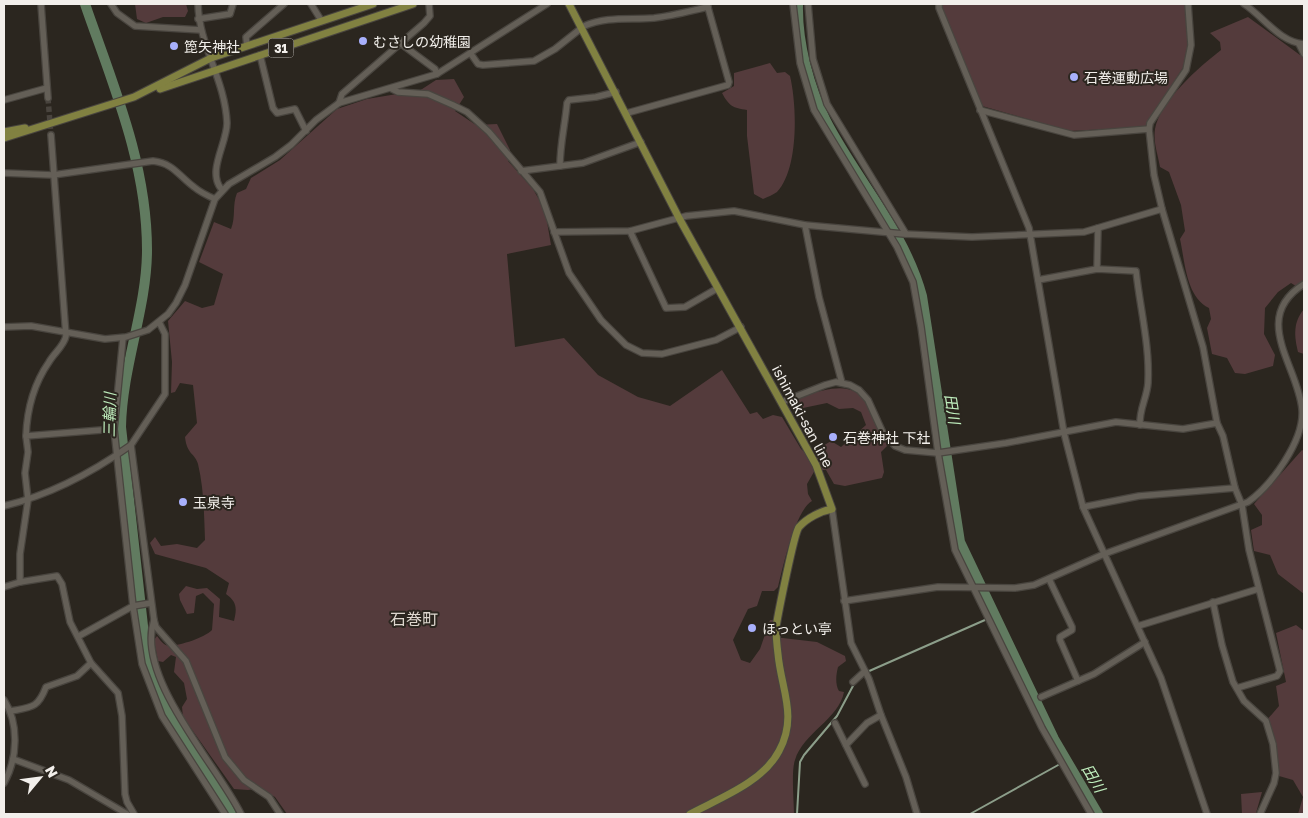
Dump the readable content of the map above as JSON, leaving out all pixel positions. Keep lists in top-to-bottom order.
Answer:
{
  "streets": {
    "main road": ["31", "ishimaki-san line"]
  },
  "districts": ["石巻町"],
  "water": ["田川", "三輪川"],
  "places": [
    "むさしの幼稚園",
    "箆矢神社",
    "石巻運動広場",
    "石巻神社 下社",
    "玉泉寺",
    "ほっとい亭"
  ],
  "north": "top right"
}
